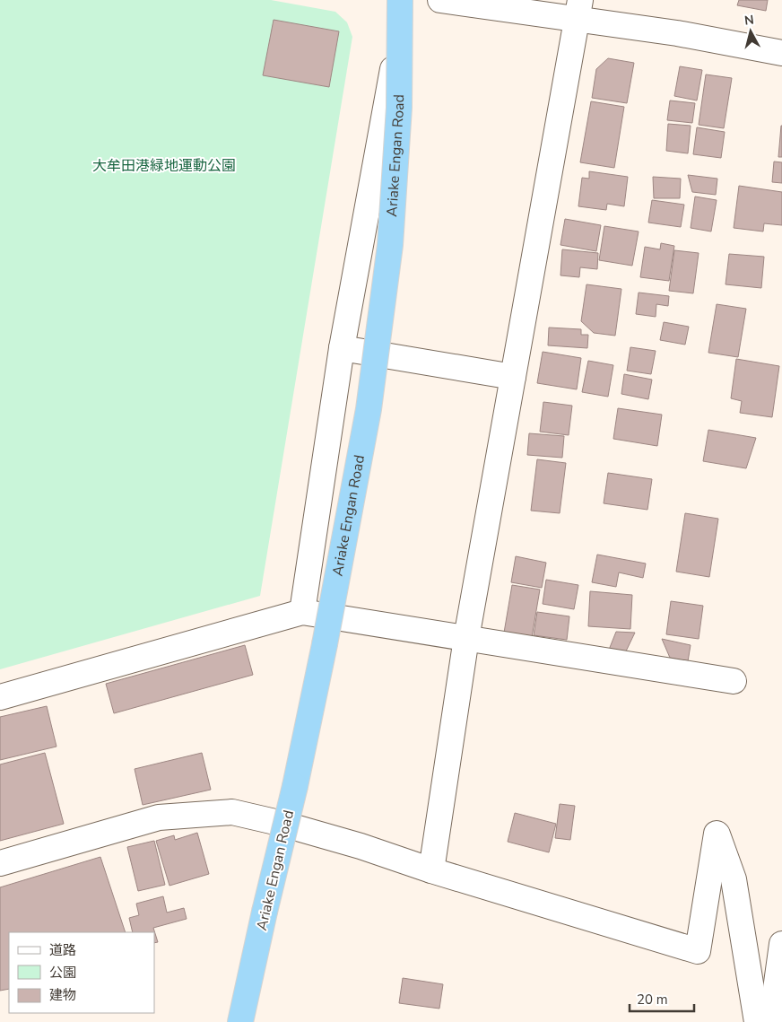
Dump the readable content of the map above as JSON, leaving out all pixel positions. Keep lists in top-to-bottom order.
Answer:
{
  "streets": {
    "highway": ["Ariake Engan Road"]
  },
  "parks": ["大牟田港緑地運動公園"],
  "legend": ["道路", "公園", "建物"],
  "scale_bar": "20 m",
  "north": "top"
}
